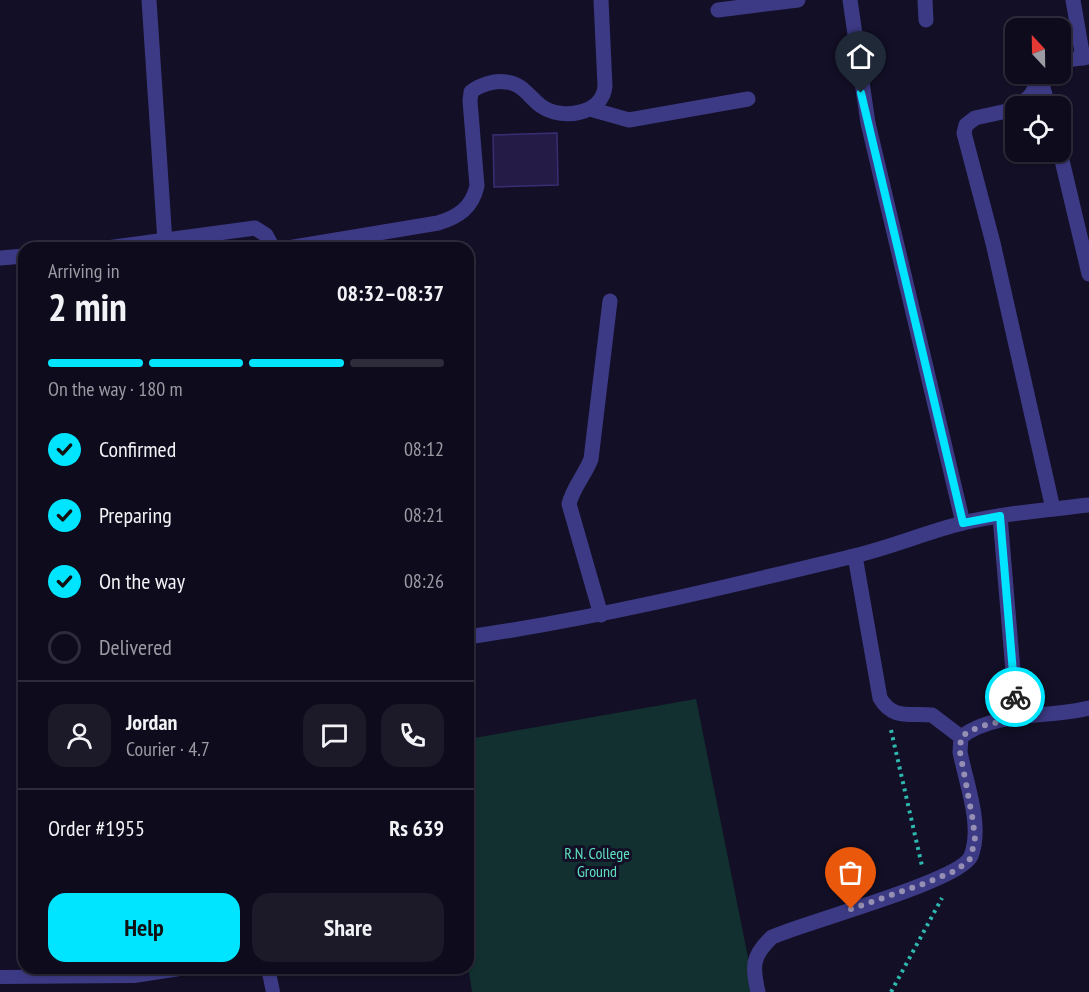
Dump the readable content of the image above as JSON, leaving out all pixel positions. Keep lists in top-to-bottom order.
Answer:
{
  "parks": ["R.N. College Ground"],
  "north": "top",
  "page": {
    "heading": ["2 min", "Arriving in", "08:32–08:37"],
    "panel": [
      "Jordan",
      "Courier · 4.7",
      "Order #1955",
      "Rs 639"
    ],
    "bar": "On the way · 180 m",
    "list": [
      ["Confirmed", "08:12"],
      ["Preparing", "08:21"],
      ["On the way", "08:26"],
      "Delivered"
    ],
    "buttons": ["Help", "Share"]
  }
}
